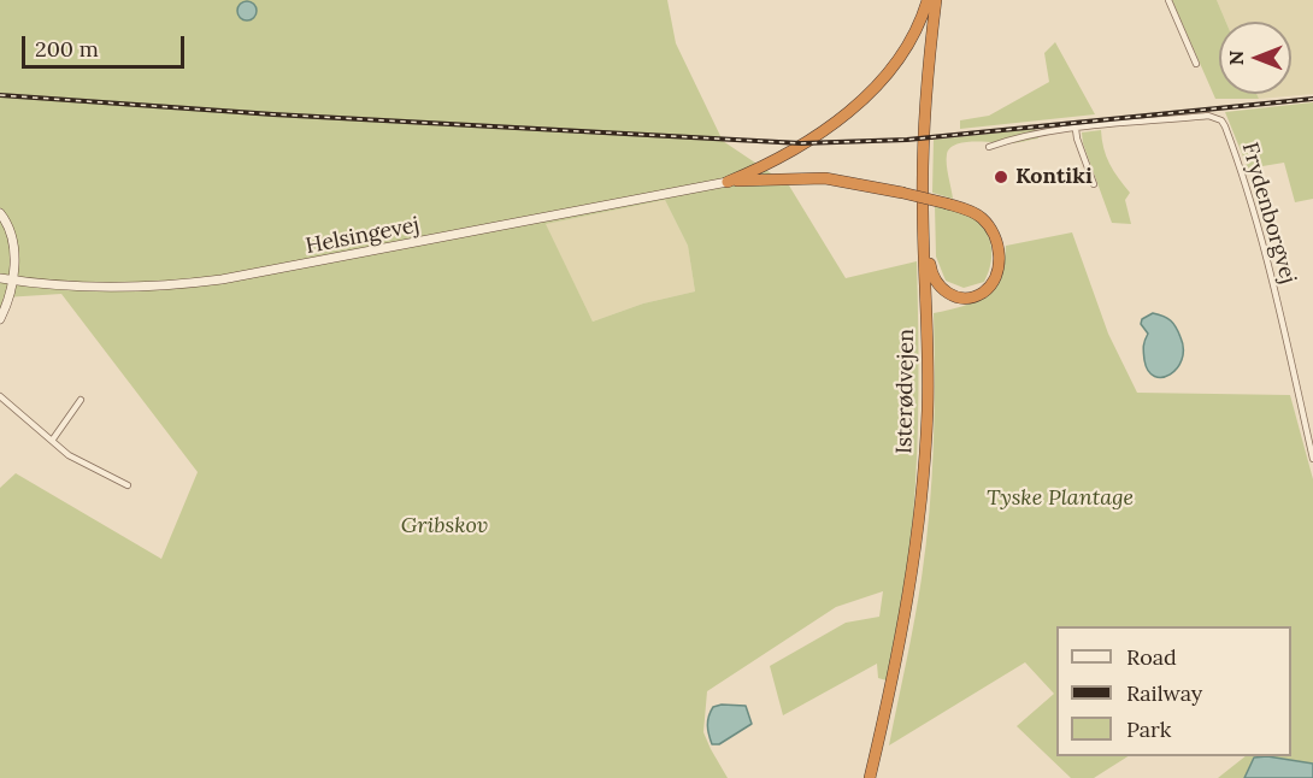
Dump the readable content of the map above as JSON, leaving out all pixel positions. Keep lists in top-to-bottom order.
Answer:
{
  "streets": {
    "highway": ["Isterødvejen"],
    "street": ["Frydenborgvej", "Helsingevej"]
  },
  "parks": ["Tyske Plantage", "Gribskov"],
  "places": ["Kontiki"],
  "legend": ["Road", "Railway", "Park"],
  "scale_bar": "200 m",
  "north": "left"
}
